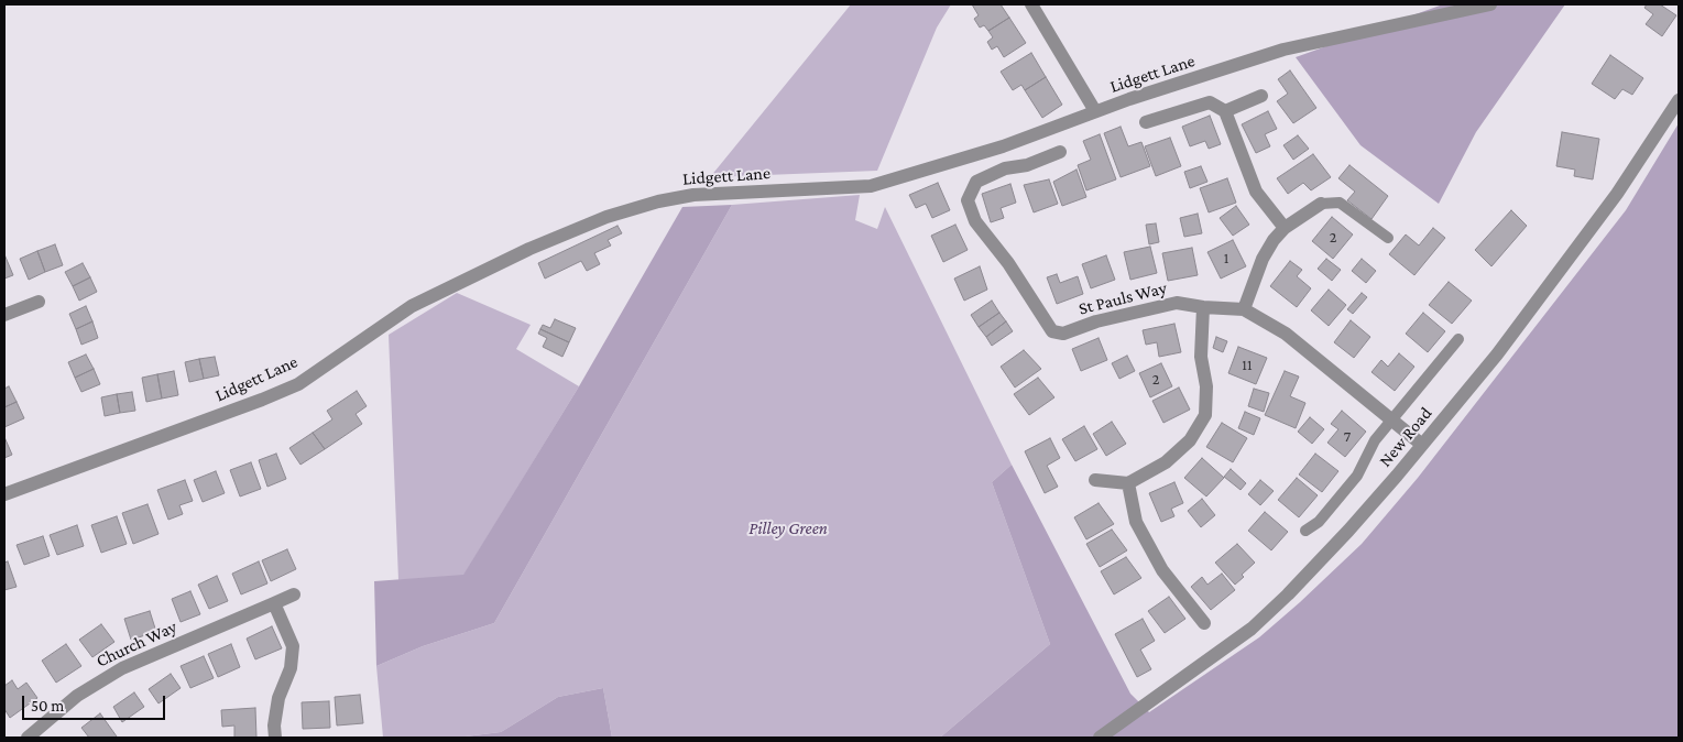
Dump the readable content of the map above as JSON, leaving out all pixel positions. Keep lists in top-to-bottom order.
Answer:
{
  "streets": {
    "street": [
      "Lidgett Lane",
      "St Pauls Way",
      "New Road",
      "Church Way"
    ]
  },
  "crossings": [
    ["St Pauls Way", "New Road"]
  ],
  "parks": ["Pilley Green"],
  "house_numbers": [
    "2",
    "1",
    "11",
    "2",
    "7"
  ],
  "scale_bar": "50 m"
}
